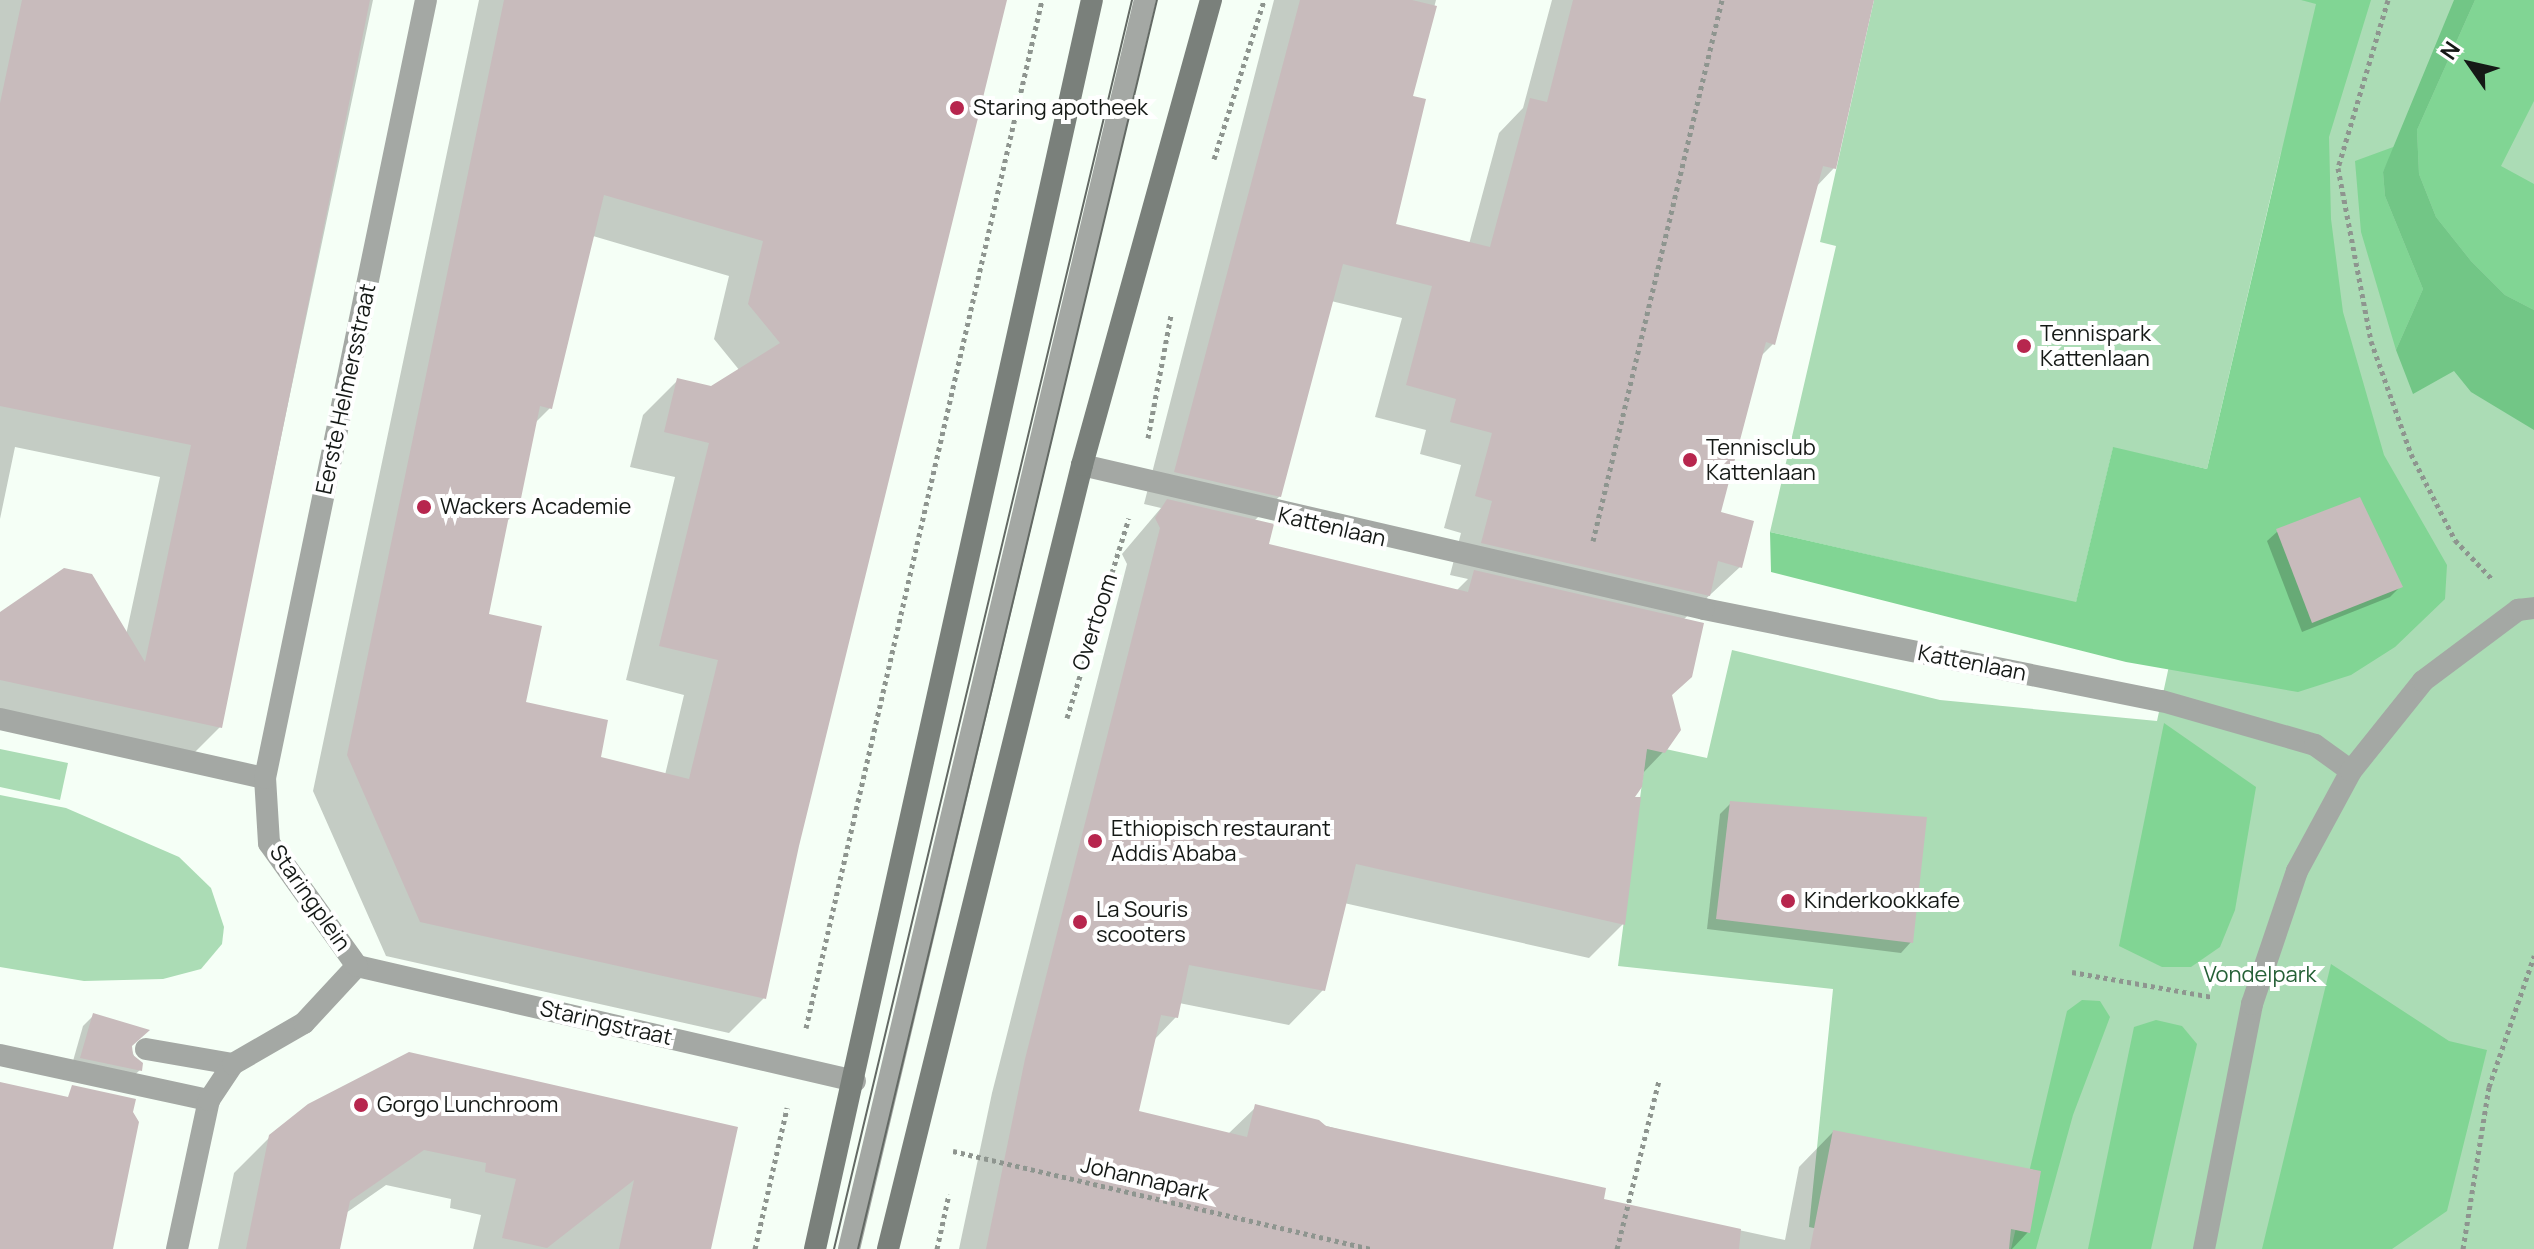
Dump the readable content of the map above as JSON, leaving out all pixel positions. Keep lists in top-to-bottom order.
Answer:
{
  "streets": {
    "street": [
      "Eerste Helmersstraat",
      "Kattenlaan",
      "Staringplein",
      "Staringstraat"
    ],
    "path": ["Overtoom", "Johannapark"]
  },
  "crossings": [
    ["Eerste Helmersstraat", "Staringplein"],
    ["Kattenlaan", "Overtoom"],
    ["Staringplein", "Staringstraat"]
  ],
  "parks": ["Vondelpark"],
  "places": [
    "Staring apotheek",
    "Tennispark Kattenlaan",
    "Tennisclub Kattenlaan",
    "Wackers Academie",
    "Ethiopisch restaurant Addis Ababa",
    "Kinderkookkafe",
    "La Souris scooters",
    "Gorgo Lunchroom"
  ],
  "north": "top left"
}
